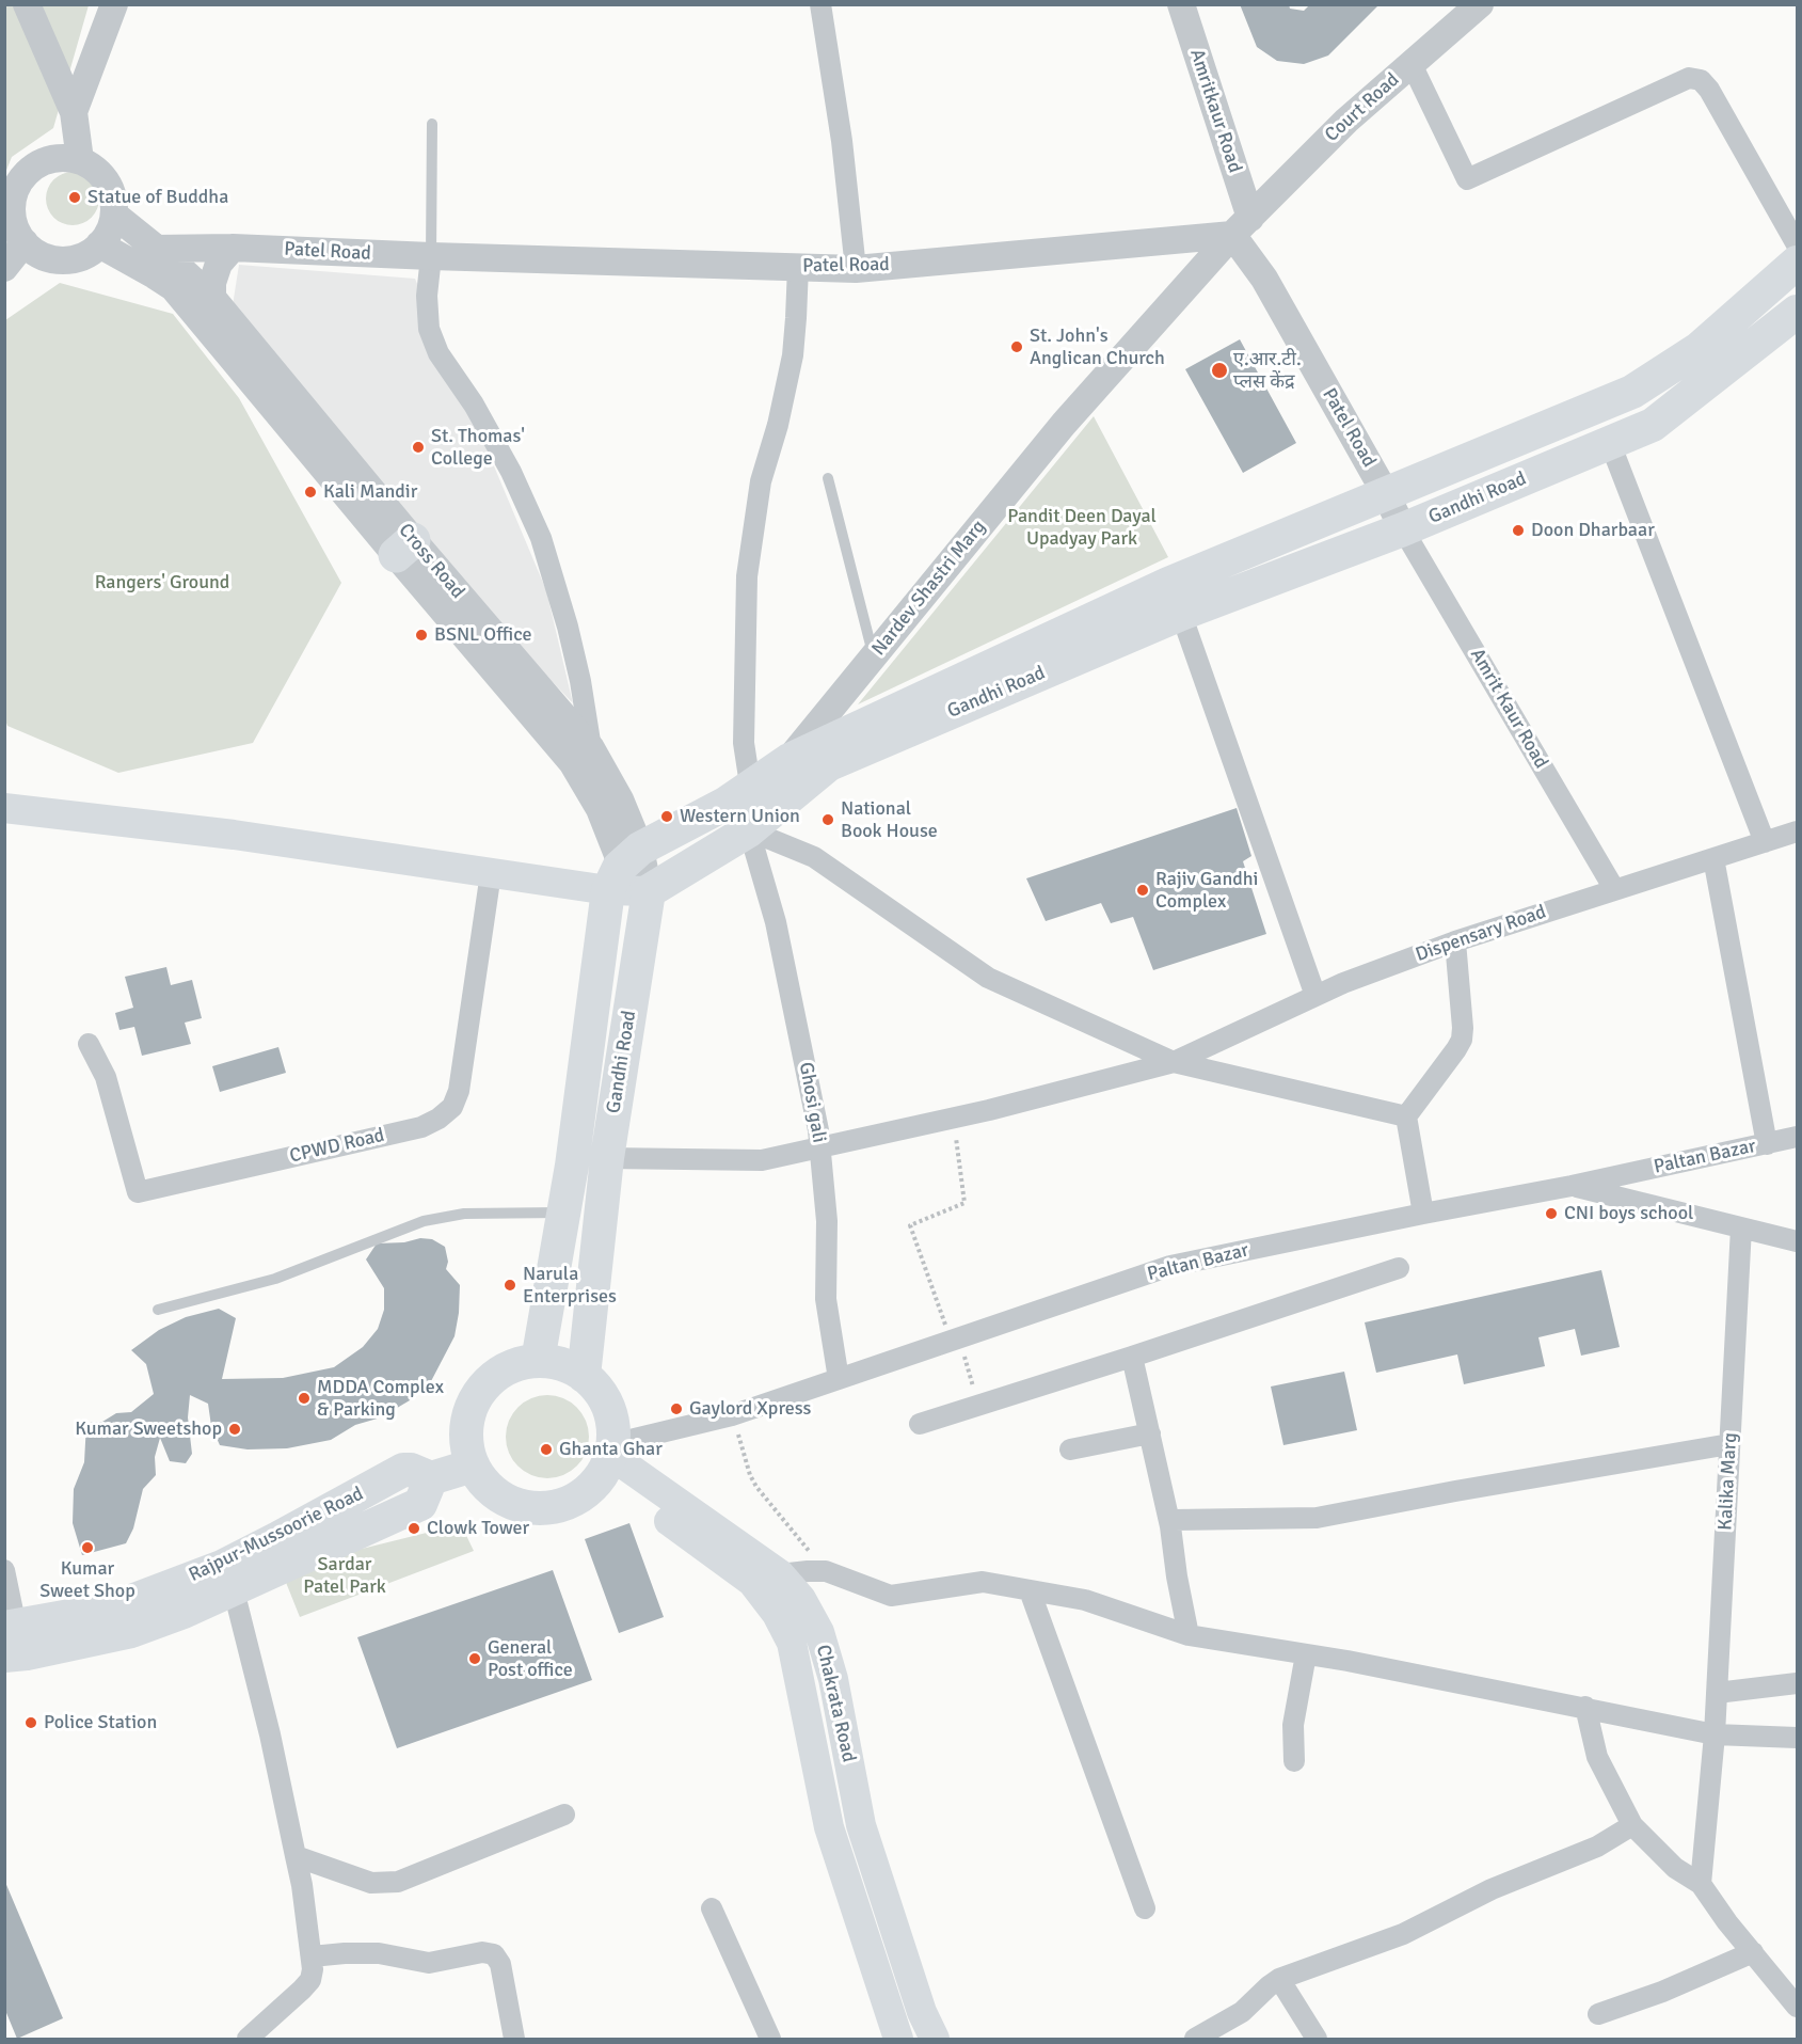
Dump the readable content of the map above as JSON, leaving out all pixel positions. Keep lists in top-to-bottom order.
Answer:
{
  "streets": {
    "main road": ["Gandhi Road", "Rajpur-Mussoorie Road", "Chakrata Road"],
    "street": [
      "Court Road",
      "Amritkaur Road",
      "Patel Road",
      "Cross Road",
      "Nardev Shastri Marg",
      "Amrit Kaur Road",
      "Dispensary Road",
      "Ghosi gali",
      "CPWD Road",
      "Paltan Bazar",
      "Kalika Marg"
    ]
  },
  "crossings": [
    ["Court Road", "Amritkaur Road"],
    ["Court Road", "Patel Road"],
    ["Court Road", "Nardev Shastri Marg"],
    ["Amritkaur Road", "Patel Road"],
    ["Amritkaur Road", "Nardev Shastri Marg"],
    ["Patel Road", "Gandhi Road"],
    ["Patel Road", "Cross Road"],
    ["Patel Road", "Nardev Shastri Marg"],
    ["Patel Road", "Amrit Kaur Road"],
    ["Gandhi Road", "Cross Road"],
    ["Gandhi Road", "Nardev Shastri Marg"],
    ["Gandhi Road", "Amrit Kaur Road"],
    ["Gandhi Road", "Dispensary Road"],
    ["Gandhi Road", "Ghosi gali"],
    ["Gandhi Road", "Paltan Bazar"],
    ["Gandhi Road", "Chakrata Road"],
    ["Amrit Kaur Road", "Dispensary Road"],
    ["Dispensary Road", "Ghosi gali"],
    ["Ghosi gali", "Paltan Bazar"],
    ["Paltan Bazar", "Chakrata Road"]
  ],
  "parks": ["Pandit Deen Dayal Upadyay Park", "Rangers' Ground", "Sardar Patel Park"],
  "places": [
    "Statue of Buddha",
    "St. John's Anglican Church",
    "ए.आर.टी. प्लस केंद्र",
    "St. Thomas' College",
    "Kali Mandir",
    "Doon Dharbaar",
    "BSNL Office",
    "Western Union",
    "National Book House",
    "Rajiv Gandhi Complex",
    "CNI boys school",
    "Narula Enterprises",
    "MDDA Complex & Parking",
    "Gaylord Xpress",
    "Kumar Sweetshop",
    "Ghanta Ghar",
    "Clowk Tower",
    "Kumar Sweet Shop",
    "General Post office",
    "Police Station"
  ]
}
